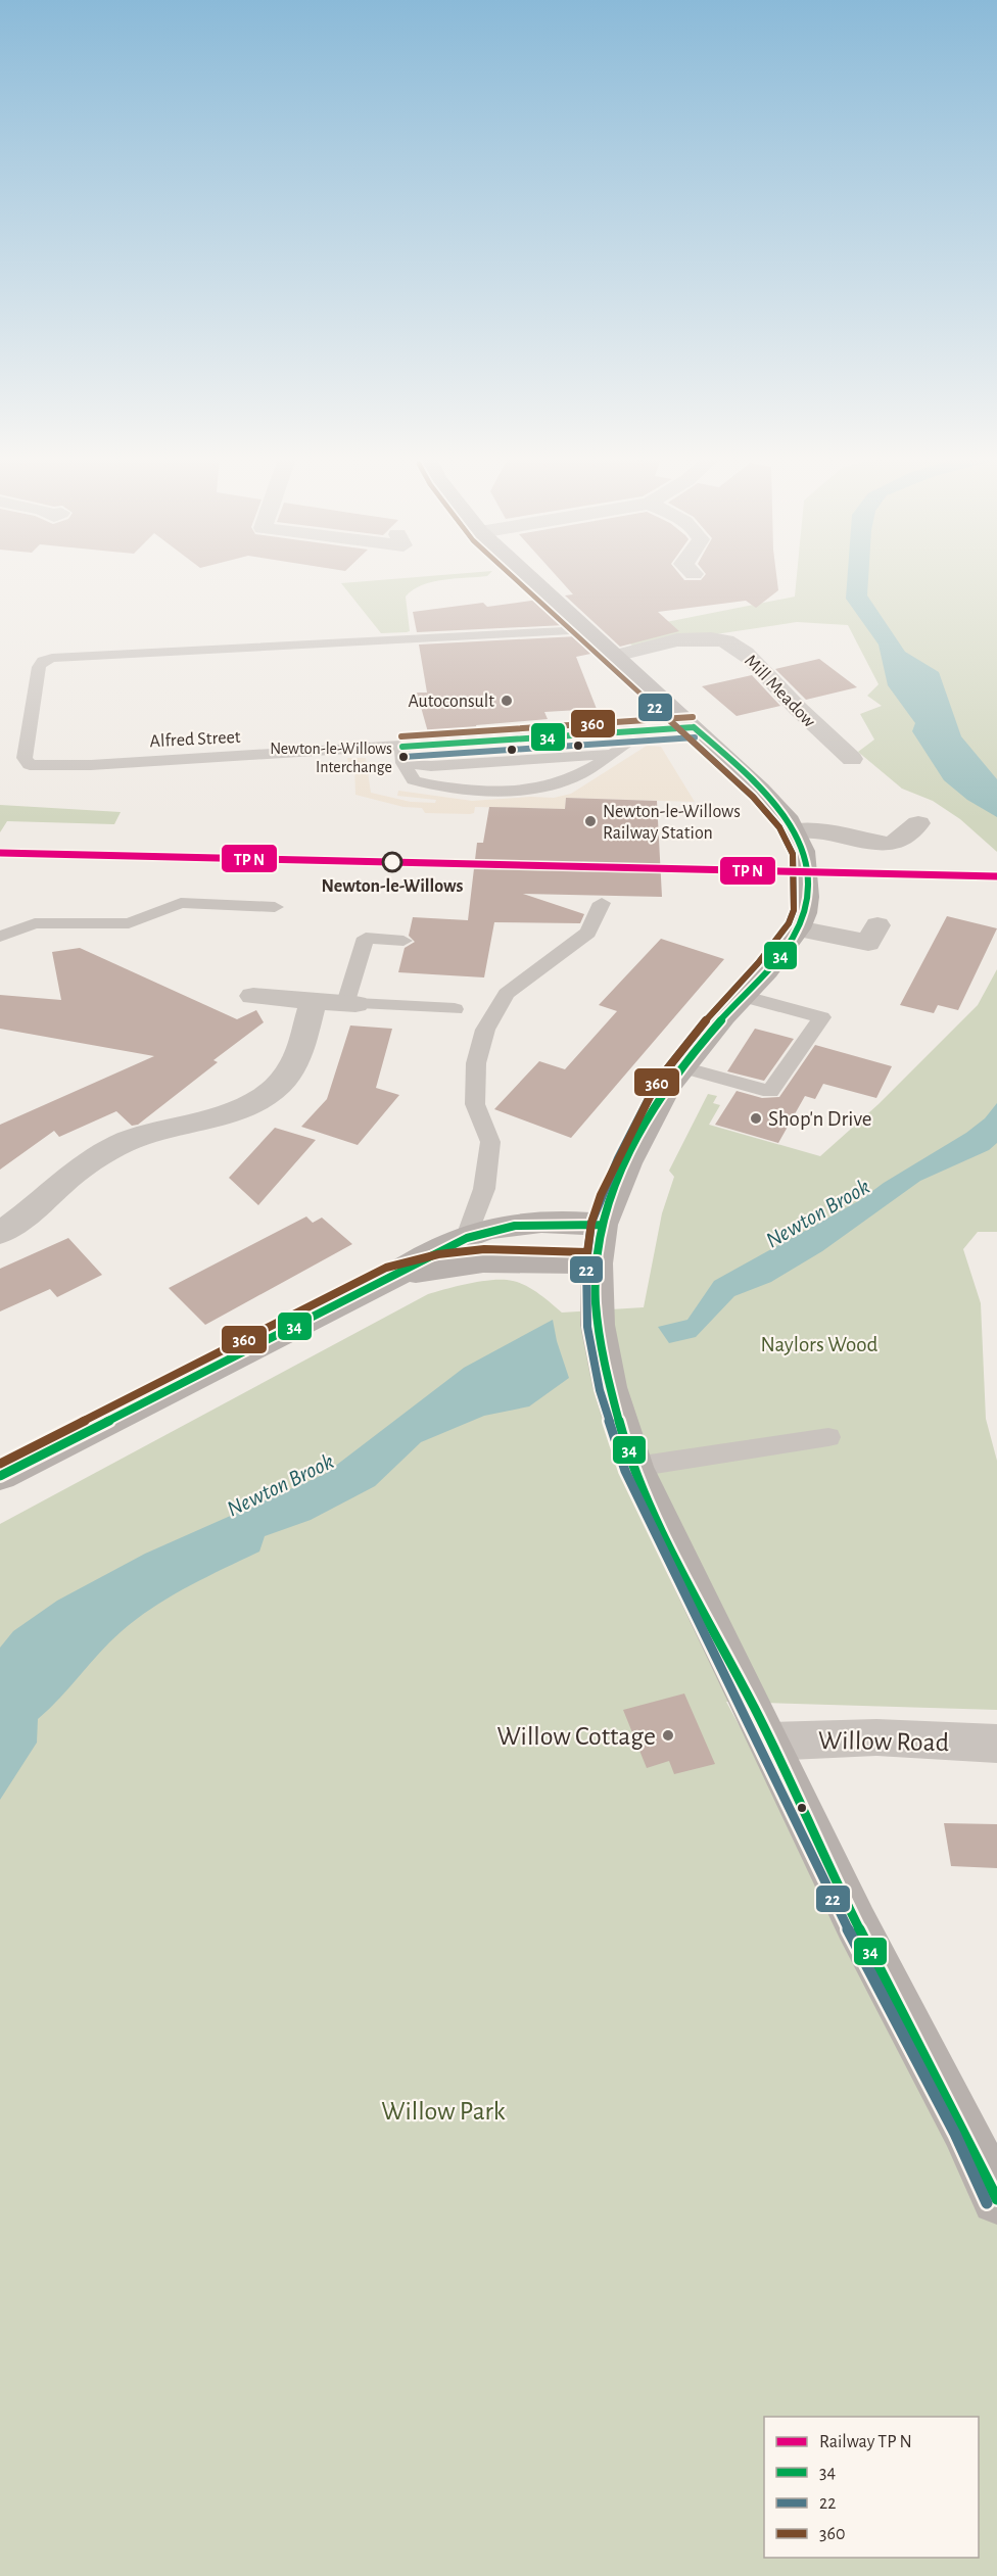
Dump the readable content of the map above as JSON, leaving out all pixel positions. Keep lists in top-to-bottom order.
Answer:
{
  "streets": {
    "street": ["Mill Meadow", "Willow Road"],
    "lane": ["Alfred Street"]
  },
  "water": ["Newton Brook"],
  "parks": ["Naylors Wood", "Willow Park"],
  "places": [
    "Autoconsult",
    "Newton-le-Willows Interchange",
    "Newton-le-Willows Railway Station",
    "Newton-le-Willows",
    "Shop'n Drive",
    "Willow Cottage"
  ],
  "lines": ["transit line 22", "transit line 360", "transit line 34"],
  "legend": [
    "Railway TP N",
    "34",
    "22",
    "360"
  ]
}
